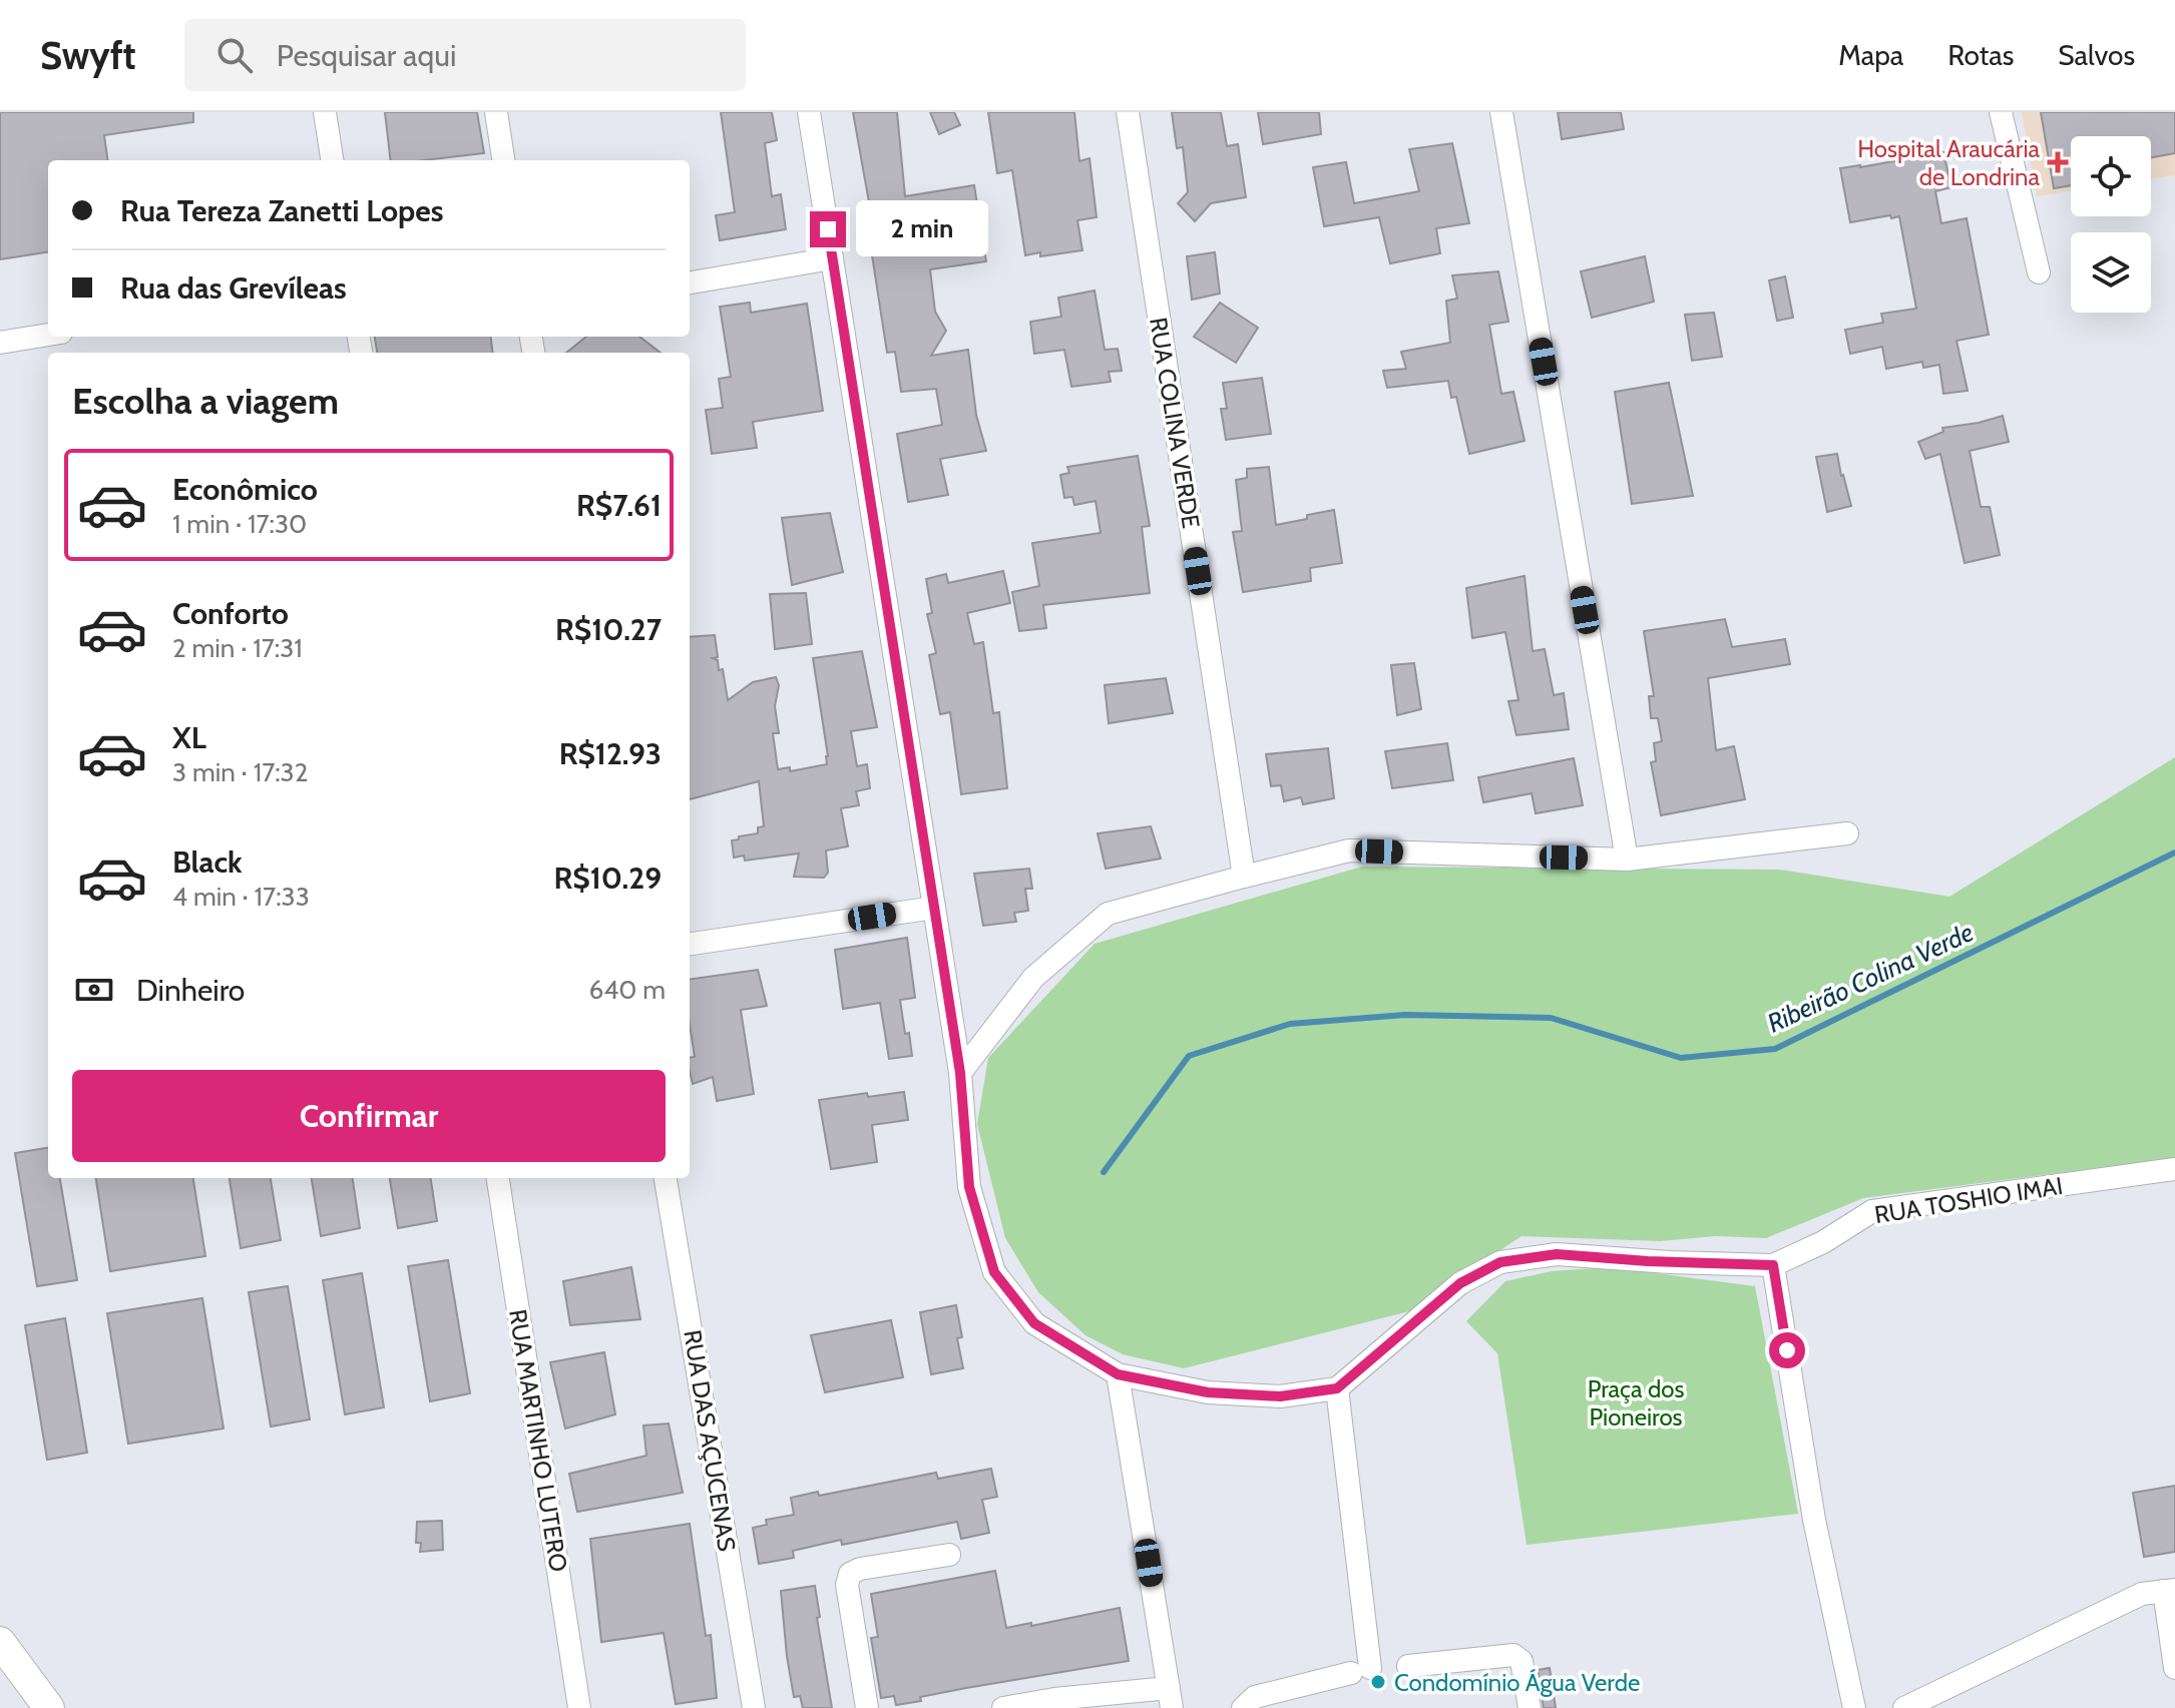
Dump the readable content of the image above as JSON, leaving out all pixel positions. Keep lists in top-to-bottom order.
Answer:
{
  "streets": {
    "street": [
      "RUA COLINA VERDE",
      "RUA TOSHIO IMAI",
      "RUA MARTINHO LUTERO",
      "RUA DAS AÇUCENAS"
    ]
  },
  "water": ["Ribeirão Colina Verde"],
  "parks": ["Praça dos Pioneiros"],
  "places": {
    "health": ["Hospital Araucária de Londrina"],
    "other": ["Condomínio Água Verde"]
  },
  "page": {
    "header": "Swyft",
    "search": "Pesquisar aqui",
    "nav": ["Mapa", "Rotas", "Salvos"],
    "banner": ["Rua Tereza Zanetti Lopes", "Rua das Grevíleas"],
    "bubble": "2 min",
    "heading": "Escolha a viagem",
    "list": [
      {
        "name": "Econômico",
        "note": "1 min · 17:30",
        "value": "R$7.61"
      },
      {
        "name": "Conforto",
        "note": "2 min · 17:31",
        "value": "R$10.27"
      },
      {
        "name": "XL",
        "note": "3 min · 17:32",
        "value": "R$12.93"
      },
      {
        "name": "Black",
        "note": "4 min · 17:33",
        "value": "R$10.29"
      }
    ],
    "pay": ["Dinheiro", "640 m"],
    "buttons": "Confirmar"
  }
}
